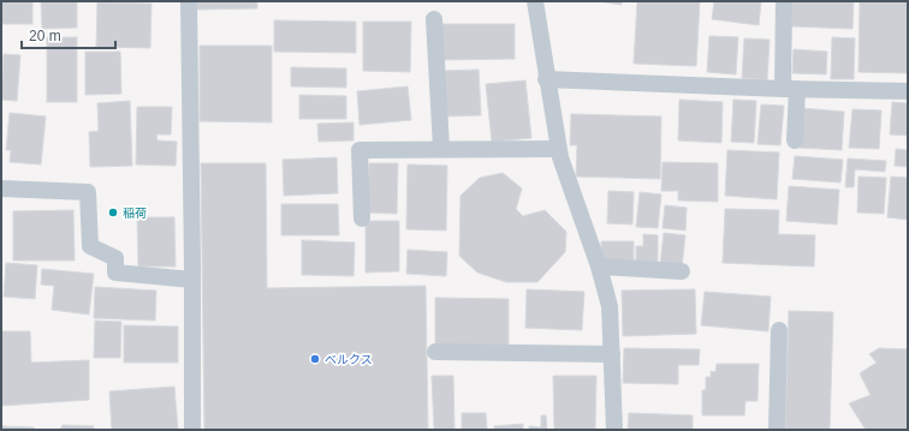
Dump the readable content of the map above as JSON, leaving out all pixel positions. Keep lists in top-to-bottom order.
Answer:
{
  "places": ["稲荷", "ベルクス"],
  "scale_bar": "20 m"
}
